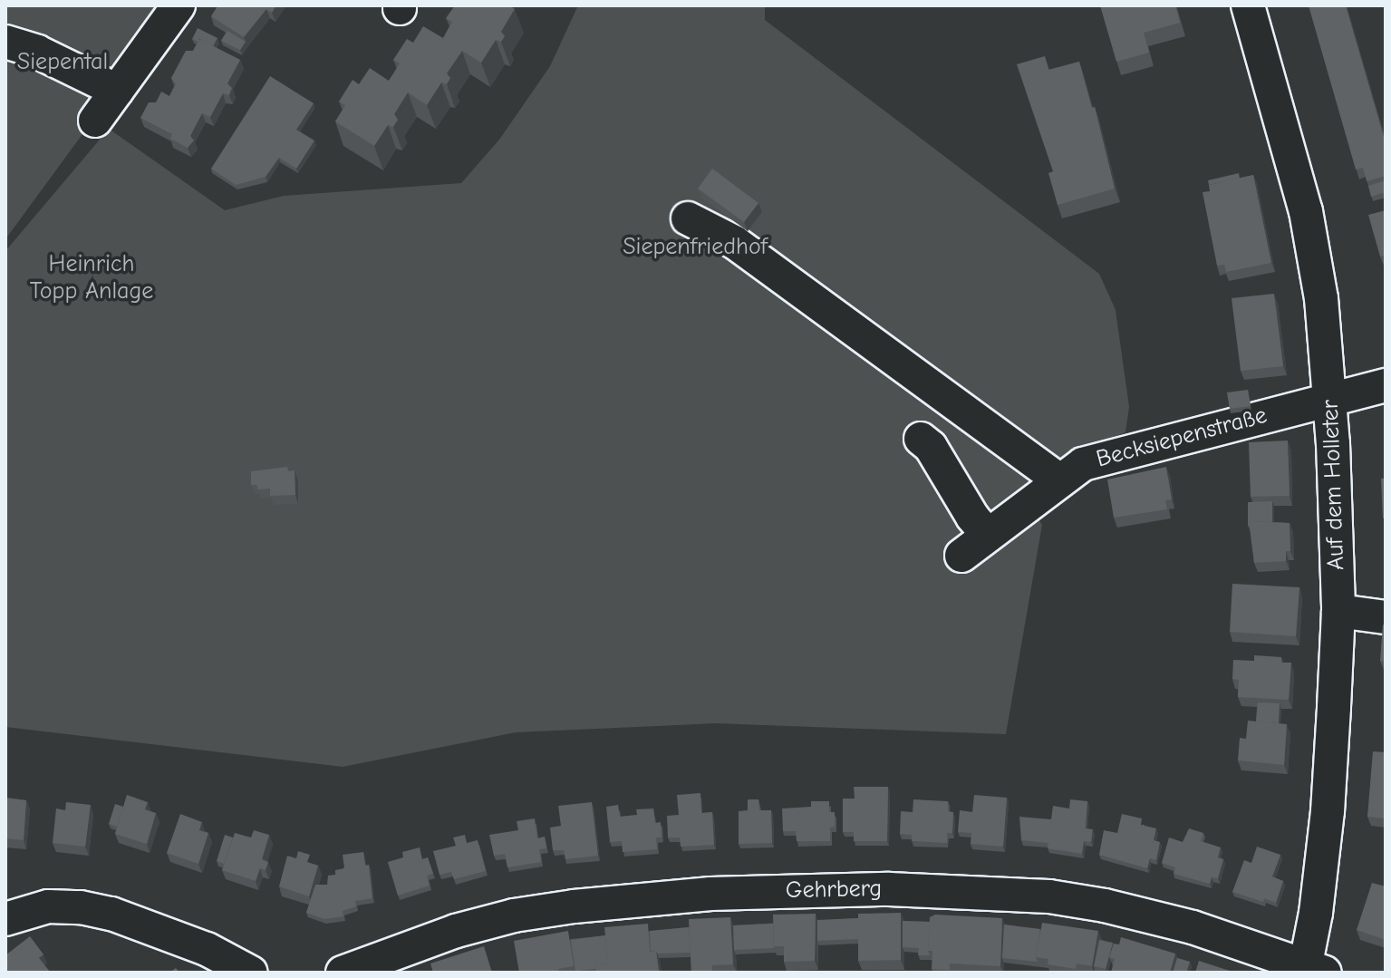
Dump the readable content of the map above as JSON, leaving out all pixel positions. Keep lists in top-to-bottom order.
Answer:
{
  "streets": {
    "street": ["Becksiepenstraße", "Auf dem Holleter", "Gehrberg"]
  },
  "crossings": [
    ["Becksiepenstraße", "Auf dem Holleter"],
    ["Auf dem Holleter", "Gehrberg"]
  ],
  "parks": ["Siepental", "Siepenfriedhof", "Heinrich Topp Anlage"]
}
